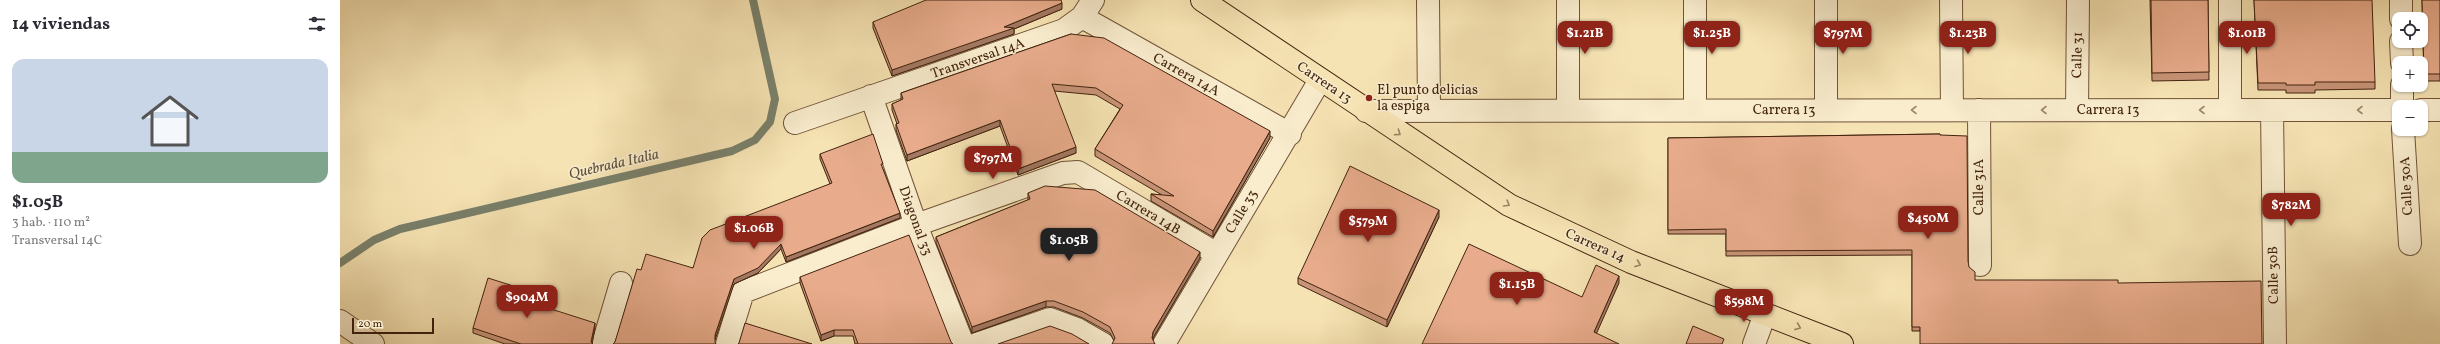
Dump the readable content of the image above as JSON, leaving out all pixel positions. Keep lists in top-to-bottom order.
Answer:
{
  "streets": {
    "main road": ["Carrera 13", "Carrera 14"],
    "street": [
      "Calle 31",
      "Transversal 14A",
      "Carrera 14A",
      "Calle 30A",
      "Calle 31A",
      "Calle 33",
      "Carrera 14B",
      "Diagonal 33",
      "Calle 30B"
    ]
  },
  "crossings": [
    ["Calle 31", "Carrera 13"],
    ["Transversal 14A", "Carrera 14A"],
    ["Transversal 14A", "Diagonal 33"],
    ["Carrera 14A", "Calle 33"],
    ["Carrera 13", "Calle 31A"],
    ["Carrera 13", "Calle 33"],
    ["Carrera 13", "Carrera 14"],
    ["Carrera 13", "Calle 30B"],
    ["Calle 33", "Carrera 14B"],
    ["Carrera 14B", "Diagonal 33"]
  ],
  "one_way": ["Carrera 13", "Carrera 14"],
  "water": ["Quebrada Italia"],
  "places": ["El punto delicias la espiga"],
  "scale_bar": "20 m",
  "page": {
    "heading": "14 viviendas",
    "map_buttons": ["+", "−"],
    "price": [
      "$1.21B",
      "$1.25B",
      "$797M",
      "$1.23B",
      "$1.01B",
      "$797M",
      "$782M",
      "$450M",
      "$579M",
      "$1.06B",
      "$1.05B",
      "$1.15B",
      "$904M",
      "$598M"
    ],
    "list": [
      {
        "name": "$1.05B",
        "note": "3 hab. · 110 m² · Transversal 14C"
      }
    ],
    "scale": "20 m"
  }
}
